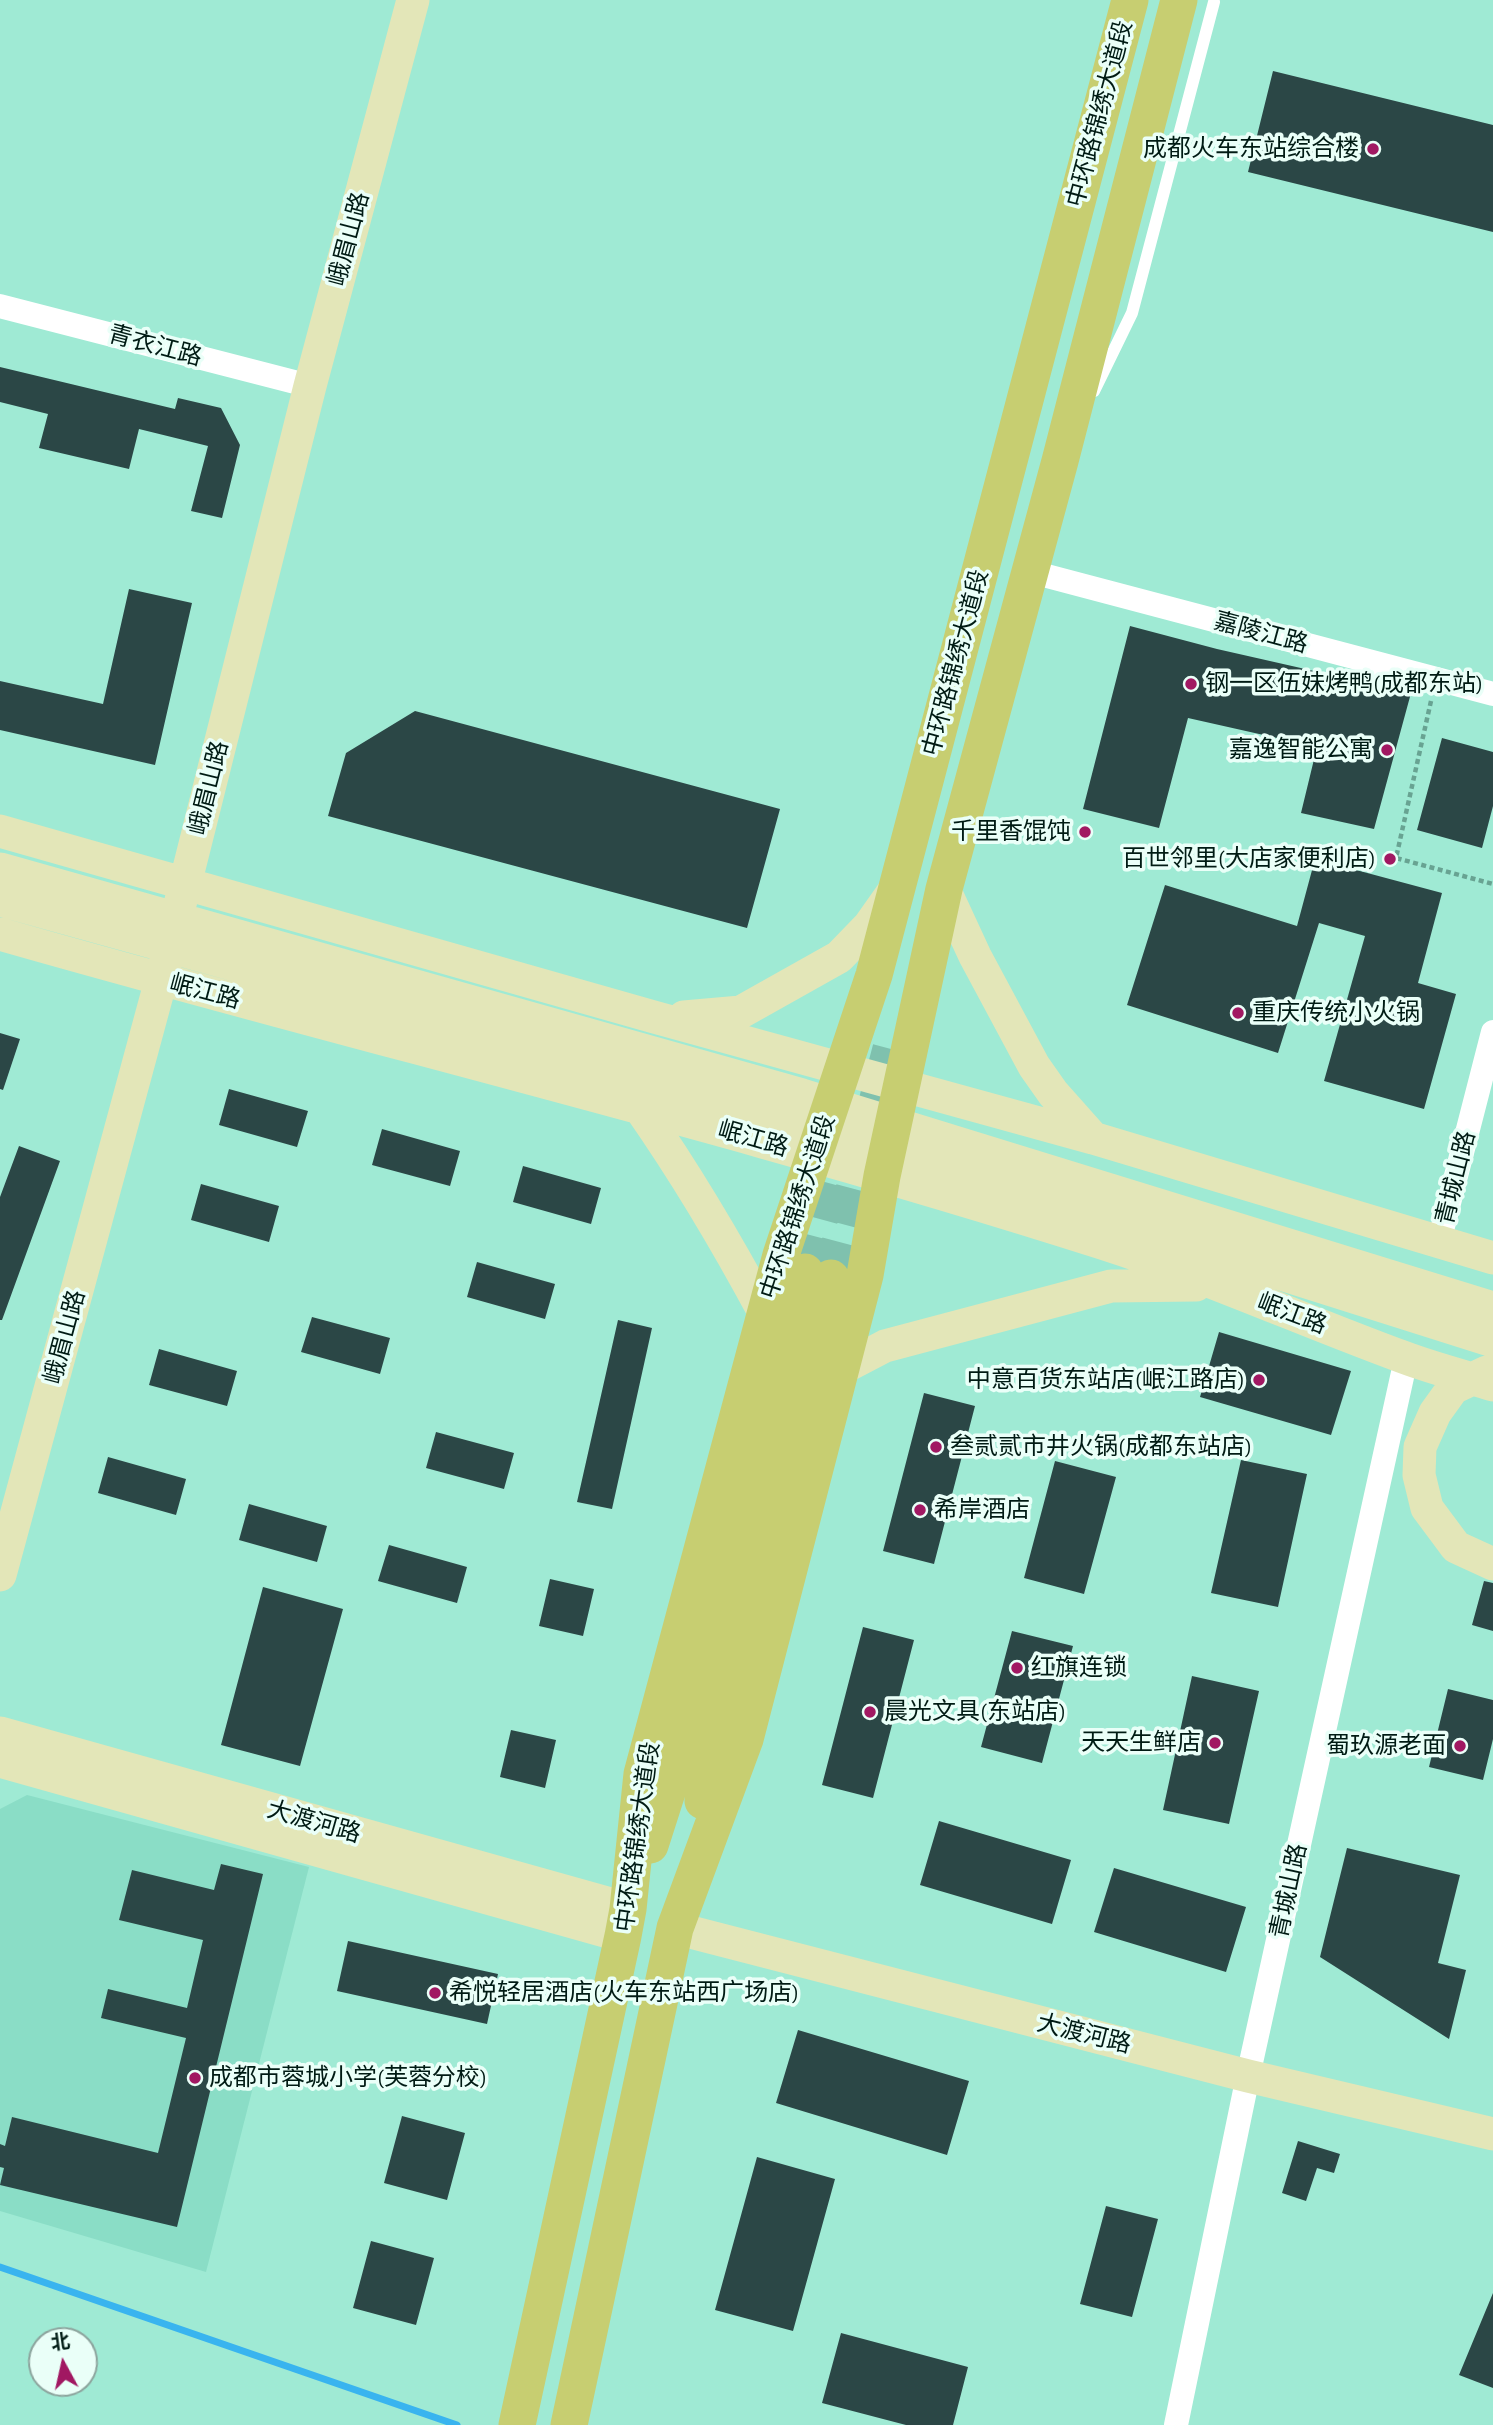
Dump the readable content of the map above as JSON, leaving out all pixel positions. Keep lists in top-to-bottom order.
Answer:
{
  "streets": {
    "main road": [
      "中环路锦绣大道段",
      "峨眉山路",
      "岷江路",
      "大渡河路"
    ],
    "street": ["青衣江路", "嘉陵江路", "青城山路"]
  },
  "crossings": [
    ["中环路锦绣大道段", "嘉陵江路"],
    ["中环路锦绣大道段", "岷江路"],
    ["中环路锦绣大道段", "大渡河路"],
    ["峨眉山路", "青衣江路"],
    ["峨眉山路", "岷江路"],
    ["岷江路", "青城山路"],
    ["青城山路", "大渡河路"]
  ],
  "places": [
    "成都火车东站综合楼",
    "钢一区伍妹烤鸭(成都东站)",
    "嘉逸智能公寓",
    "千里香馄饨",
    "百世邻里(大店家便利店)",
    "重庆传统小火锅",
    "中意百货东站店(岷江路店)",
    "叁贰贰市井火锅(成都东站店)",
    "希岸酒店",
    "红旗连锁",
    "晨光文具(东站店)",
    "天天生鲜店",
    "蜀玖源老面",
    "希悦轻居酒店(火车东站西广场店)",
    "成都市蓉城小学(芙蓉分校)"
  ],
  "north": "top"
}
